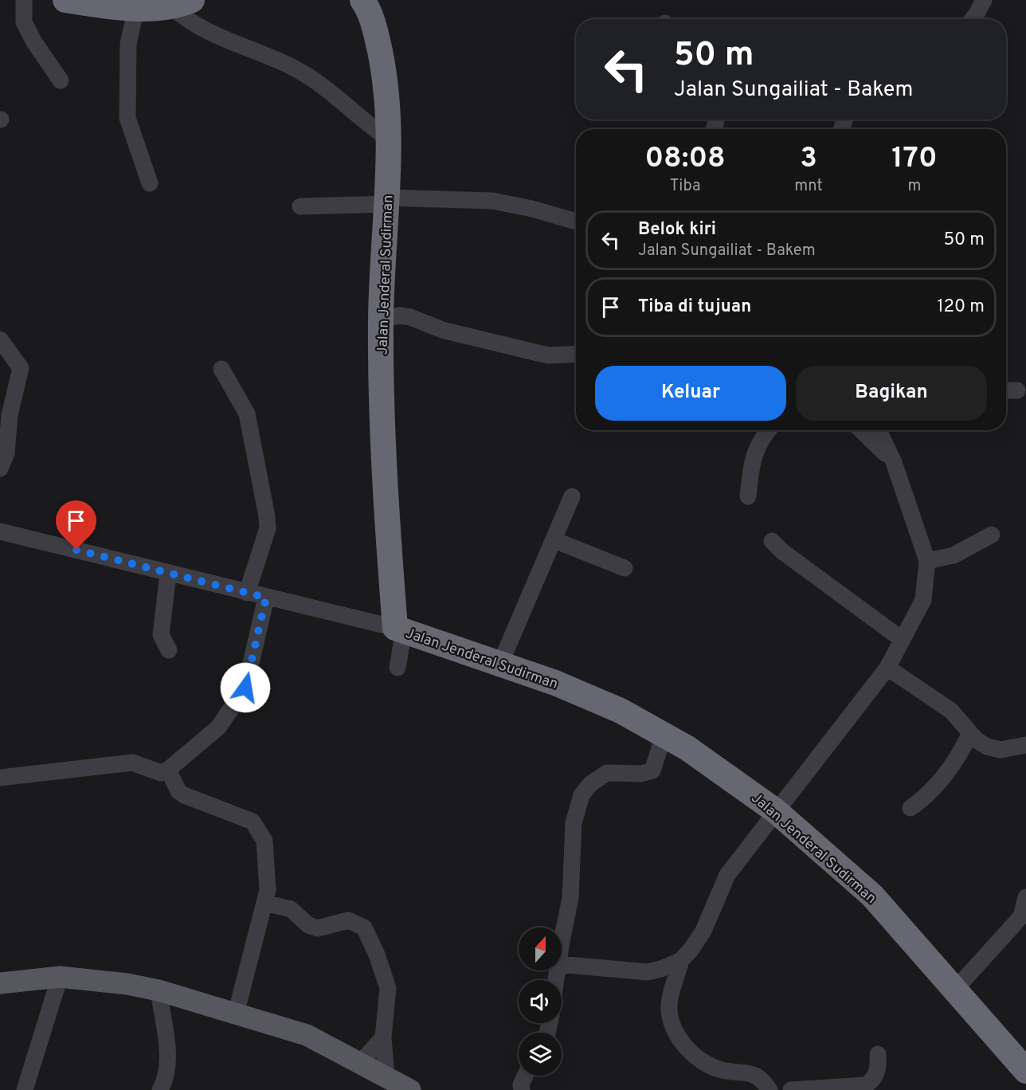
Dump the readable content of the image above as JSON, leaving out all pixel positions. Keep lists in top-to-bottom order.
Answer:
{
  "streets": {
    "highway": ["Jalan Jenderal Sudirman"]
  },
  "north": "top",
  "page": {
    "turn": ["50 m", "Jalan Sungailiat - Bakem"],
    "eta": [
      "08:08",
      "Tiba",
      "3",
      "mnt",
      "170",
      "m"
    ],
    "list": [
      {
        "name": "Belok kiri",
        "note": "Jalan Sungailiat - Bakem",
        "value": "50 m"
      },
      {
        "name": "Tiba di tujuan",
        "value": "120 m"
      }
    ],
    "buttons": ["Keluar", "Bagikan"]
  }
}
